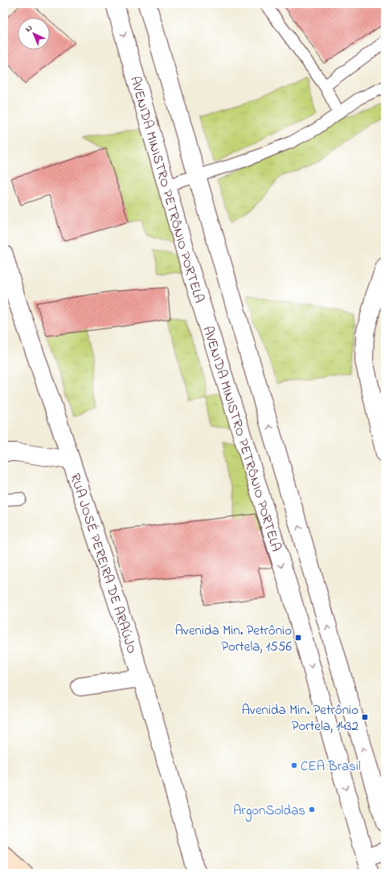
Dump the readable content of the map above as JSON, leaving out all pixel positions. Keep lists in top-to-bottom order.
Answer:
{
  "streets": {
    "street": ["AVENIDA MINISTRO PETRÔNIO PORTELA", "RUA JOSÉ PEREIRA DE ARAÚJO"]
  },
  "places": {
    "transit": ["Avenida Min. Petrônio Portela, 1556", "Avenida Min. Petrônio Portela, 1432"],
    "other": ["CEA Brasil", "ArgonSoldas"]
  },
  "north": "top left"
}
